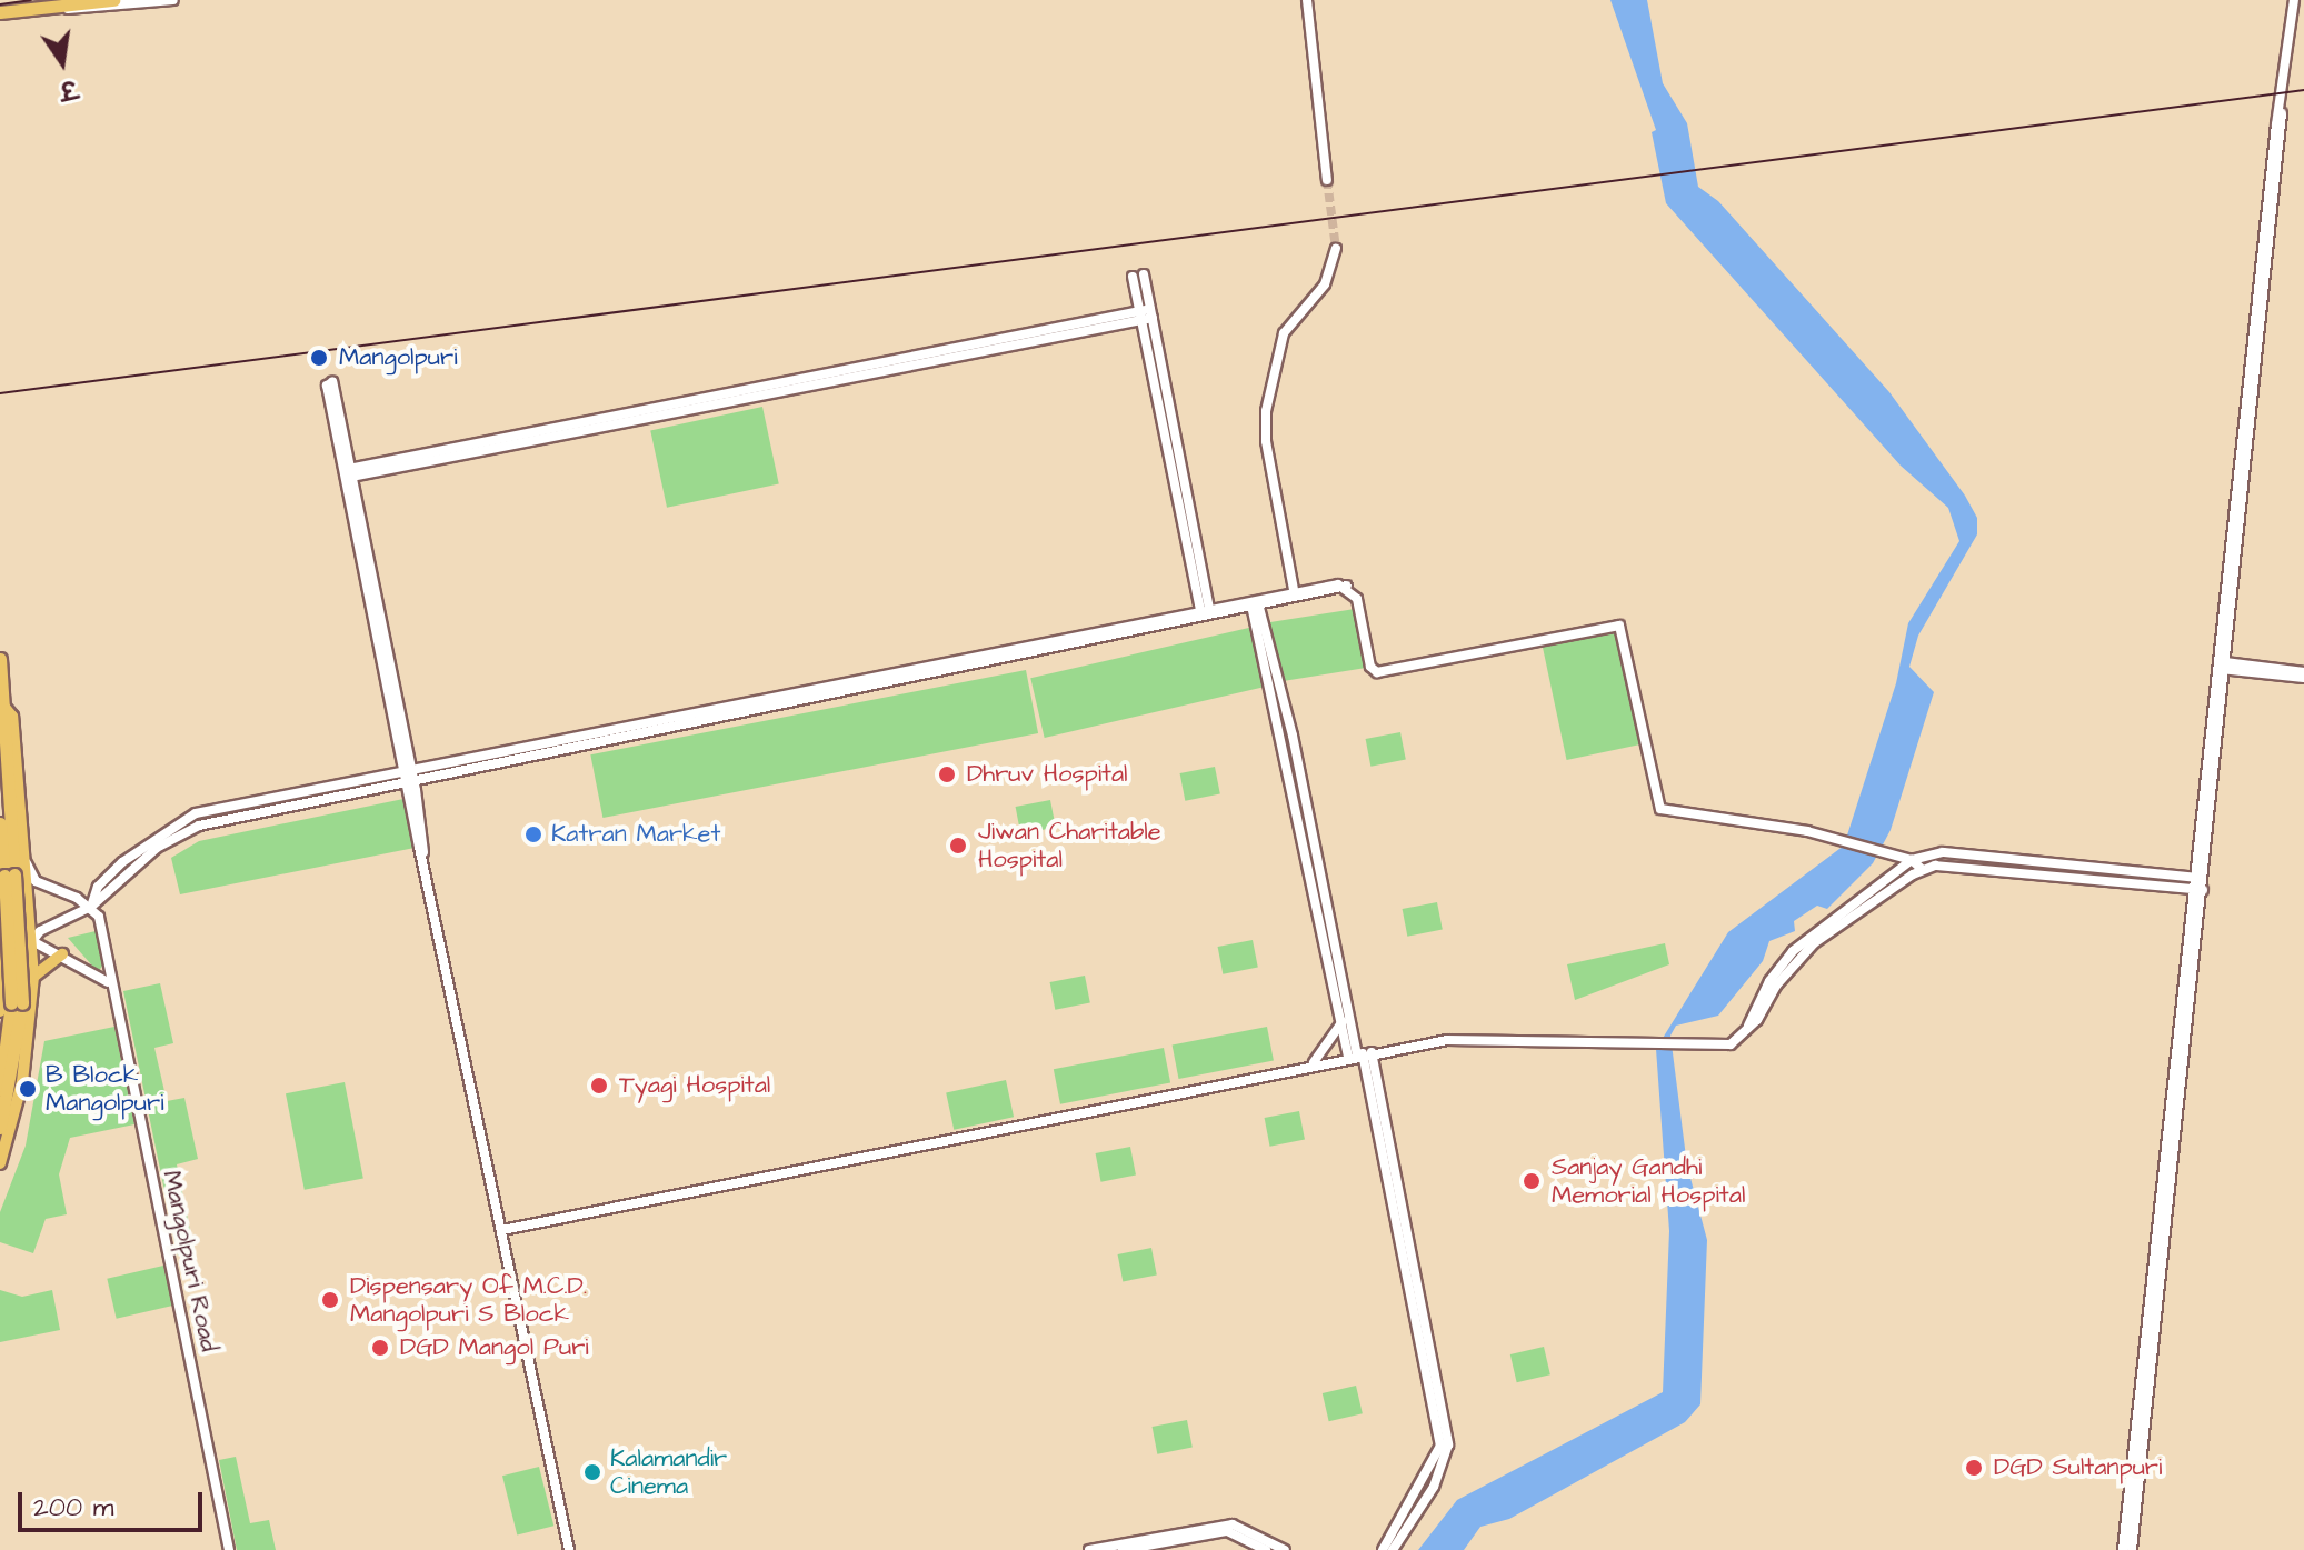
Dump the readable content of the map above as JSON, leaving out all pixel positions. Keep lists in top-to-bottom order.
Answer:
{
  "streets": {
    "street": ["Mangolpuri Road"]
  },
  "places": [
    "Mangolpuri",
    "Dhruv Hospital",
    "Katran Market",
    "Jiwan Charitable Hospital",
    "Tyagi Hospital",
    "B Block Mangolpuri",
    "Sanjay Gandhi Memorial Hospital",
    "Dispensary Of M.C.D. Mangolpuri S Block",
    "DGD Mangol Puri",
    "DGD Sultanpuri",
    "Kalamandir Cinema"
  ],
  "scale_bar": "200 m",
  "north": "bottom"
}
